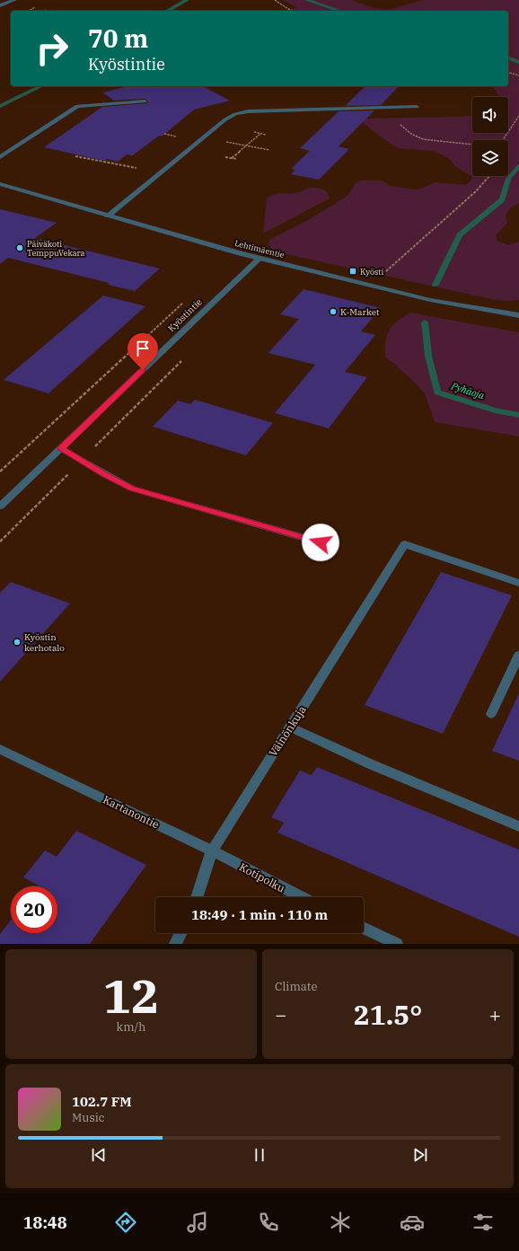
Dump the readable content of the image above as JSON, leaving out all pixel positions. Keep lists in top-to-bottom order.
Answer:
{
  "streets": {
    "street": [
      "Lehtimäentie",
      "Kyöstintie",
      "Väinönkuja",
      "Kartanontie",
      "Kotipolku"
    ]
  },
  "crossings": [
    ["Lehtimäentie", "Kyöstintie"],
    ["Väinönkuja", "Kartanontie"],
    ["Väinönkuja", "Kotipolku"],
    ["Kartanontie", "Kotipolku"]
  ],
  "water": ["Pyhäoja"],
  "places": {
    "other": ["Päiväkoti TemppuVekara", "K-Market", "Kyöstin kerhotalo"],
    "transit": ["Kyösti"]
  },
  "page": {
    "turn": ["70 m", "Kyöstintie"],
    "limit": "20",
    "trip": "18:49 · 1 min · 110 m",
    "tile": [
      ["12", "km/h"],
      "Climate"
    ],
    "heat": ["−", "21.5°", "+"],
    "song": ["102.7 FM", "Music"],
    "tabs": "18:48"
  }
}
